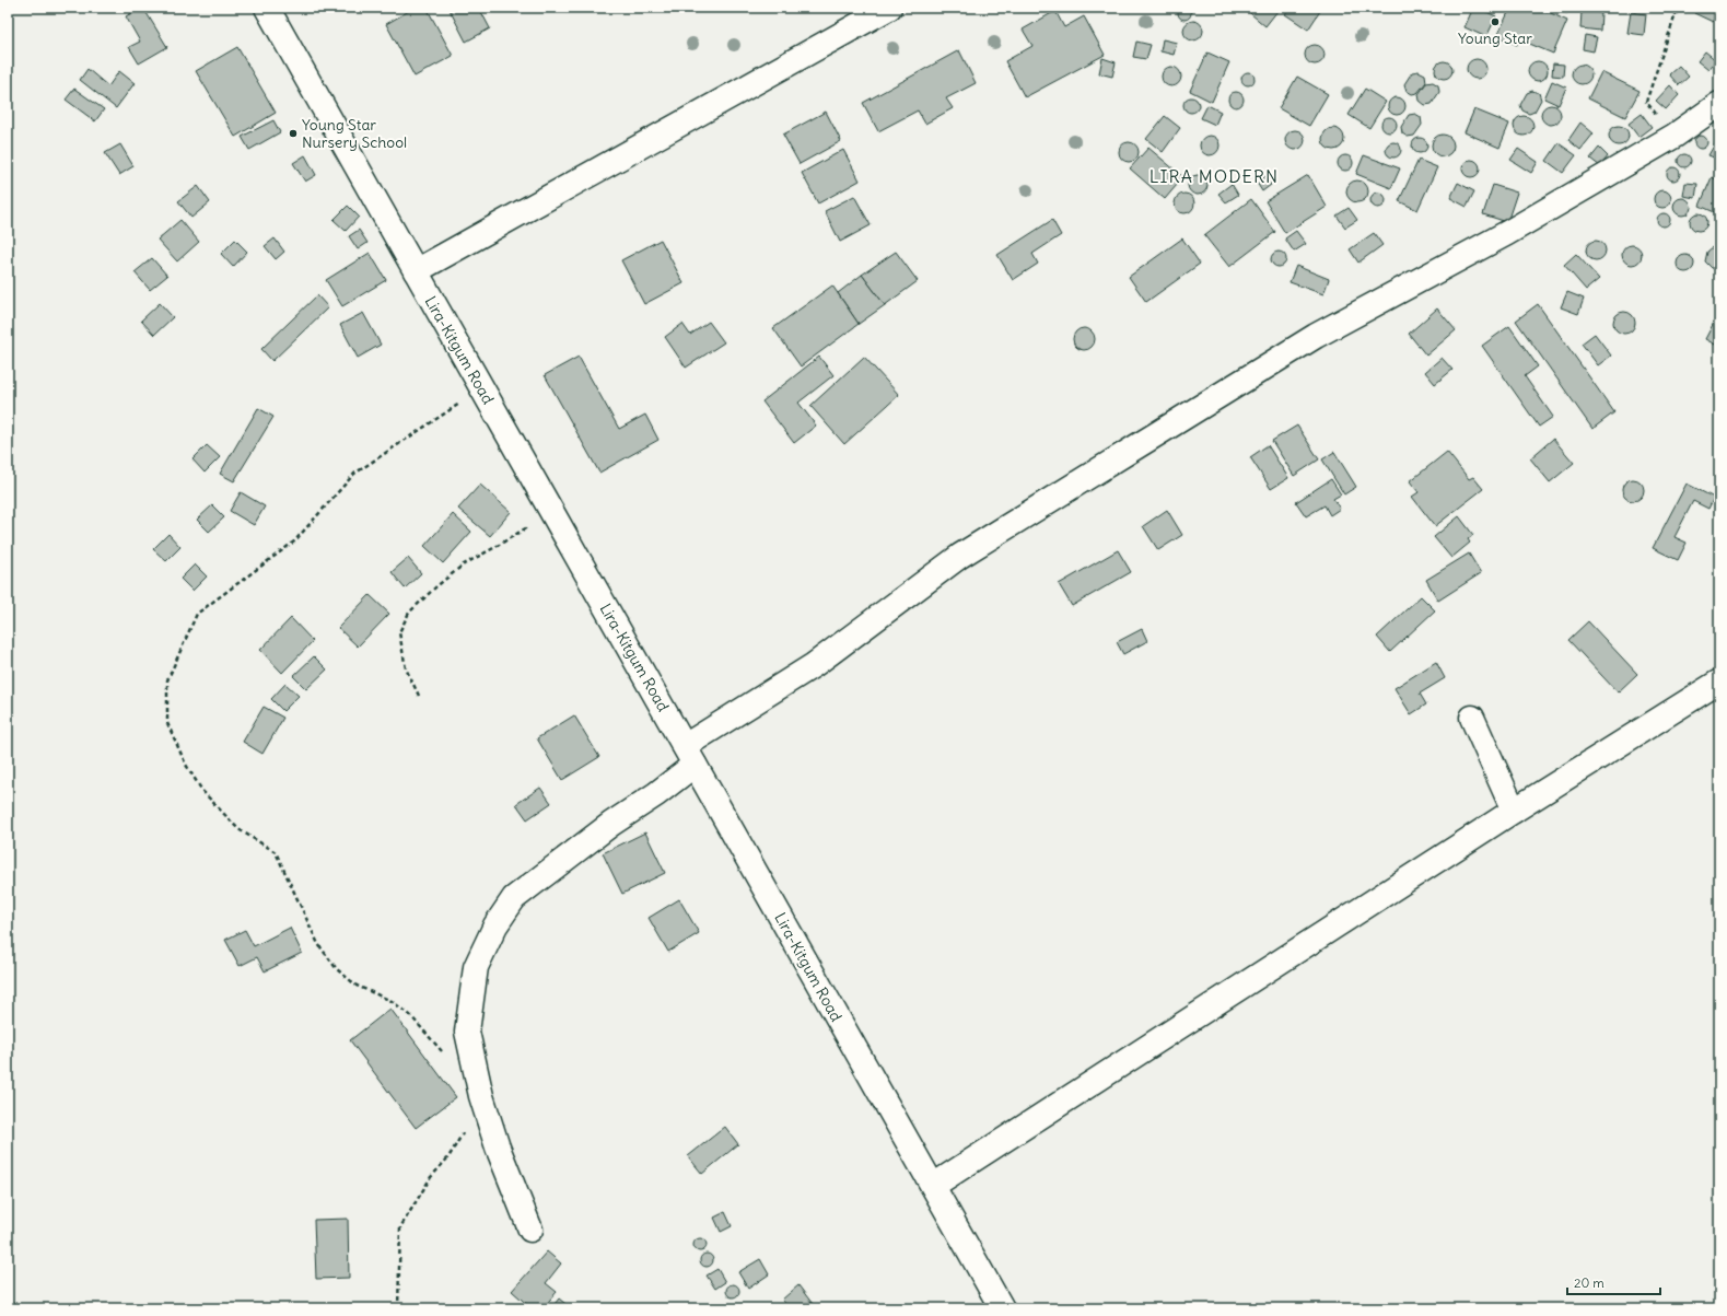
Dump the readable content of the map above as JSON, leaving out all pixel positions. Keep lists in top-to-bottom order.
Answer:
{
  "streets": {
    "street": ["Lira-Kitgum Road"]
  },
  "districts": ["LIRA MODERN"],
  "places": ["Young Star", "Young Star Nursery School"],
  "scale_bar": "20 m"
}
